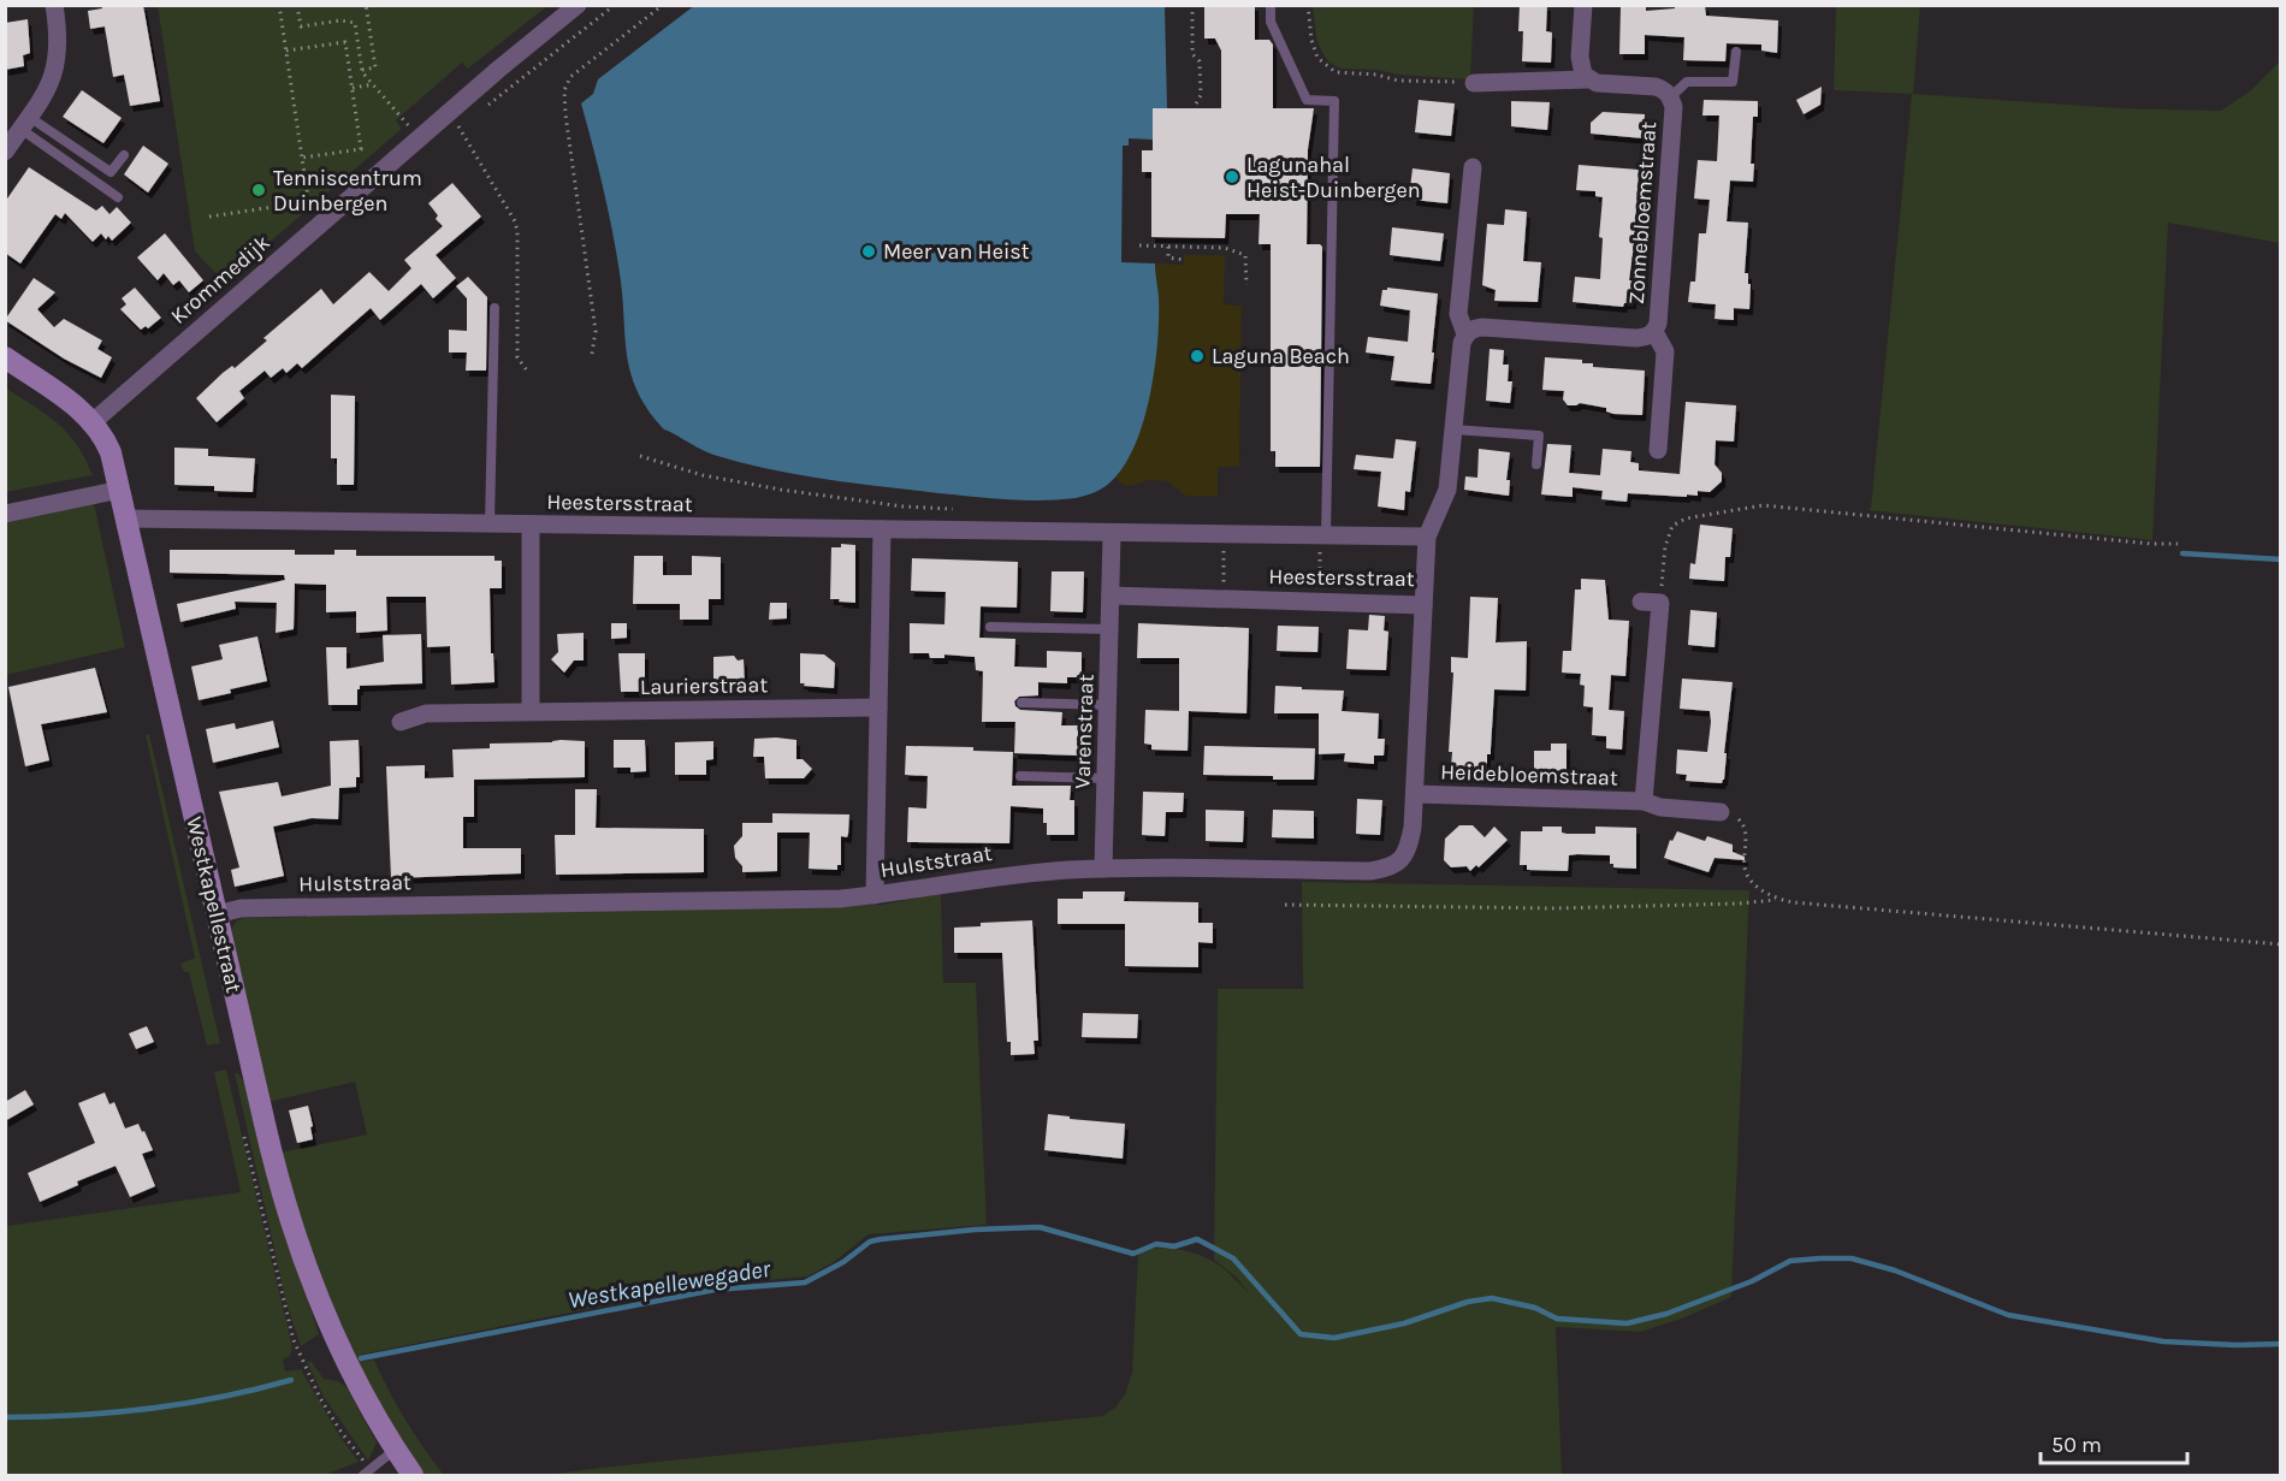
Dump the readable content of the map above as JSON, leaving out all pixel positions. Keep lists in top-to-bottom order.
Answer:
{
  "streets": {
    "street": [
      "Zonnebloemstraat",
      "Krommedijk",
      "Heestersstraat",
      "Laurierstraat",
      "Varenstraat",
      "Heidebloemstraat",
      "Hulststraat",
      "Westkapellestraat"
    ]
  },
  "crossings": [
    ["Krommedijk", "Westkapellestraat"],
    ["Heestersstraat", "Varenstraat"],
    ["Heestersstraat", "Hulststraat"],
    ["Heestersstraat", "Westkapellestraat"],
    ["Varenstraat", "Hulststraat"],
    ["Heidebloemstraat", "Hulststraat"],
    ["Hulststraat", "Westkapellestraat"]
  ],
  "water": ["Westkapellewegader"],
  "places": [
    "Lagunahal Heist-Duinbergen",
    "Tenniscentrum Duinbergen",
    "Meer van Heist",
    "Laguna Beach"
  ],
  "scale_bar": "50 m"
}
